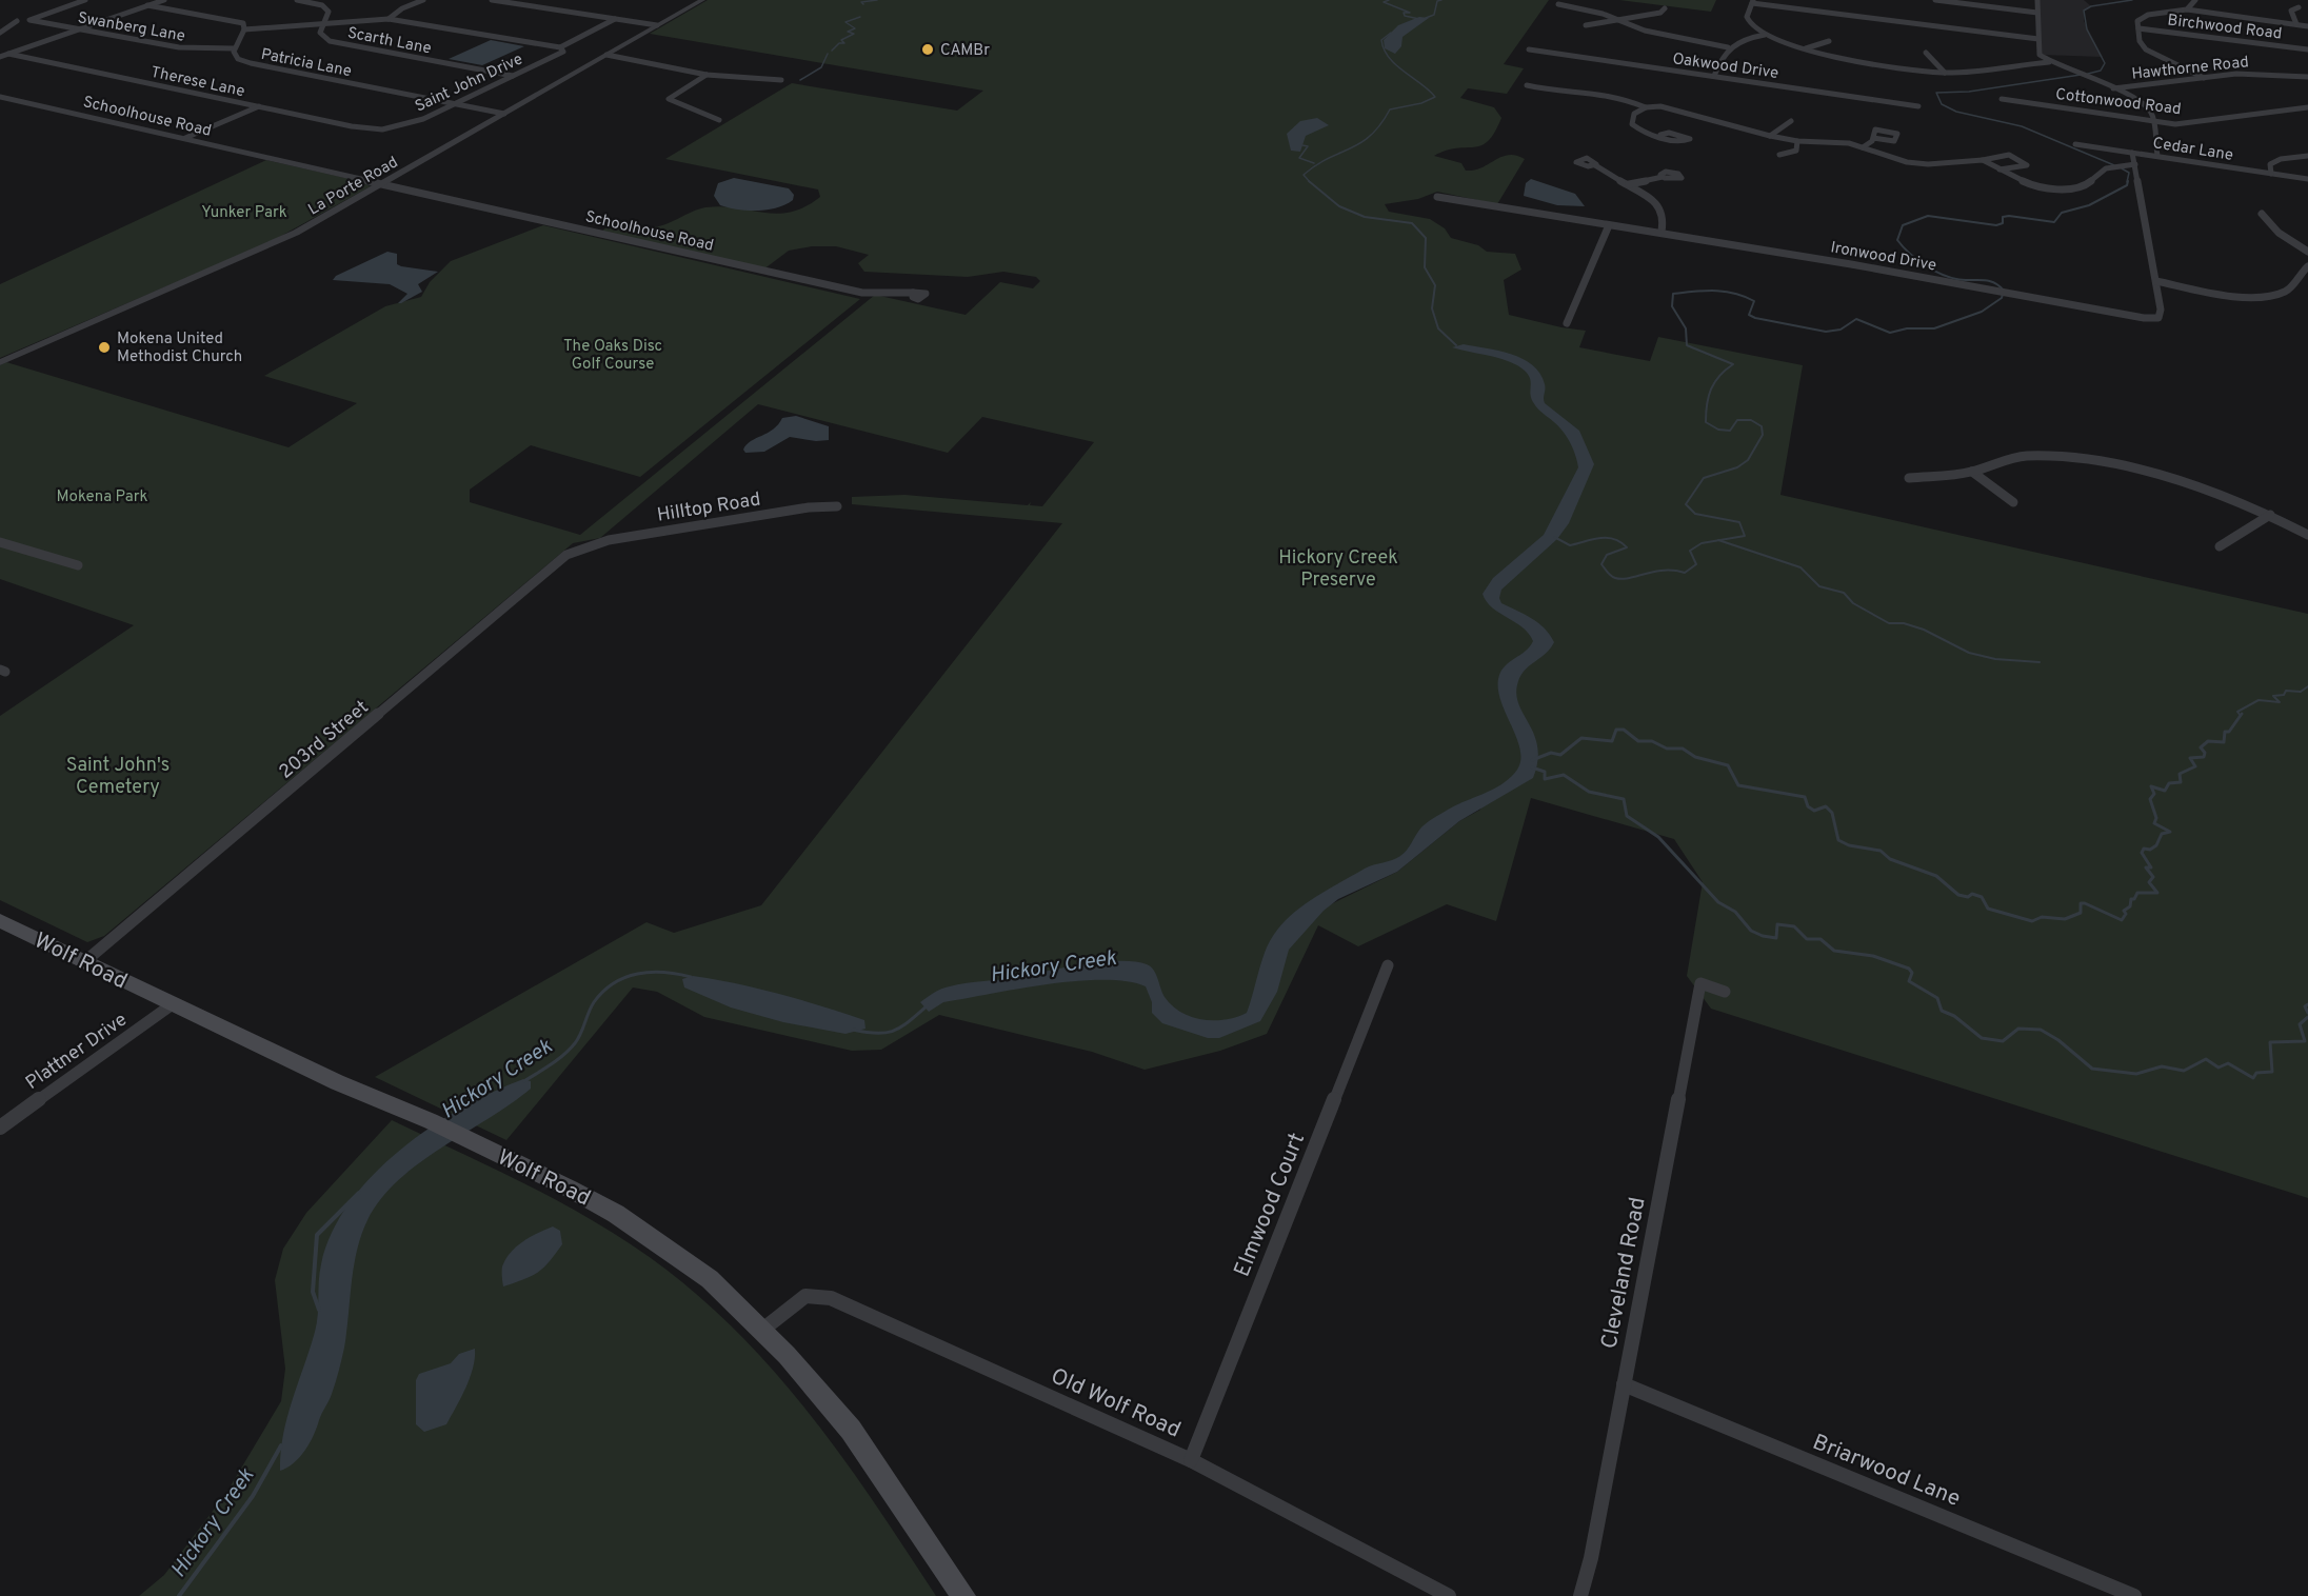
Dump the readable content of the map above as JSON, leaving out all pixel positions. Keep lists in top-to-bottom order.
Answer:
{
  "streets": {
    "main road": ["Wolf Road"],
    "street": [
      "Swanberg Lane",
      "Birchwood Road",
      "Scarth Lane",
      "Patricia Lane",
      "Oakwood Drive",
      "Hawthorne Road",
      "Therese Lane",
      "Saint John Drive",
      "Cottonwood Road",
      "Schoolhouse Road",
      "Cedar Lane",
      "La Porte Road",
      "Ironwood Drive",
      "Hilltop Road",
      "203rd Street",
      "Plattner Drive",
      "Elmwood Court",
      "Cleveland Road",
      "Old Wolf Road",
      "Briarwood Lane"
    ]
  },
  "crossings": [
    ["Swanberg Lane", "Patricia Lane"],
    ["Scarth Lane", "Saint John Drive"],
    ["Patricia Lane", "Saint John Drive"],
    ["Patricia Lane", "La Porte Road"],
    ["Therese Lane", "Saint John Drive"],
    ["Schoolhouse Road", "La Porte Road"],
    ["Cedar Lane", "Ironwood Drive"],
    ["Hilltop Road", "203rd Street"],
    ["203rd Street", "Wolf Road"],
    ["Wolf Road", "Plattner Drive"],
    ["Wolf Road", "Old Wolf Road"],
    ["Elmwood Court", "Old Wolf Road"],
    ["Cleveland Road", "Briarwood Lane"]
  ],
  "water": ["Hickory Creek"],
  "parks": [
    "Yunker Park",
    "The Oaks Disc Golf Course",
    "Mokena Park",
    "Hickory Creek Preserve",
    "Saint John's Cemetery"
  ],
  "places": ["CAMBr", "Mokena United Methodist Church"]
}
